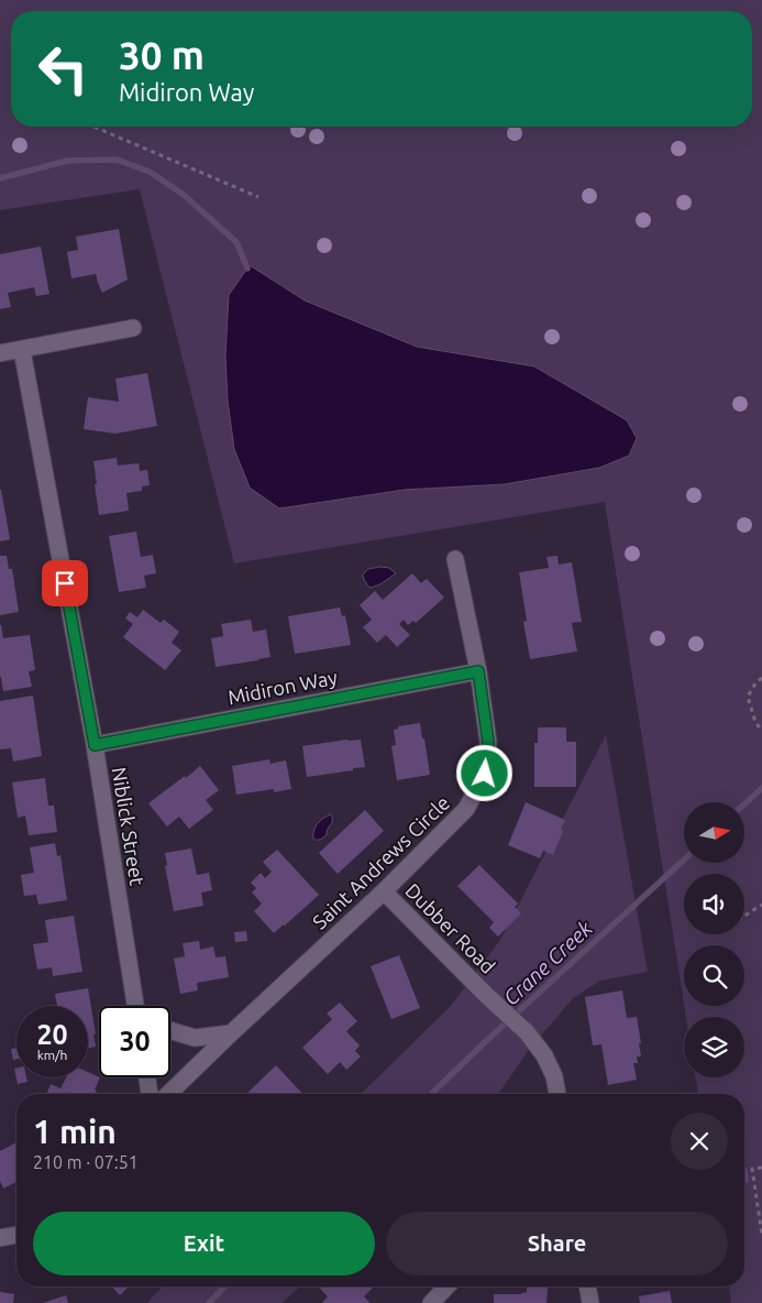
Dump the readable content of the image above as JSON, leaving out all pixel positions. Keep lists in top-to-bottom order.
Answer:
{
  "streets": {
    "street": [
      "Midiron Way",
      "Niblick Street",
      "Saint Andrews Circle",
      "Dubber Road"
    ]
  },
  "crossings": [
    ["Midiron Way", "Niblick Street"],
    ["Midiron Way", "Saint Andrews Circle"],
    ["Saint Andrews Circle", "Dubber Road"]
  ],
  "water": ["Crane Creek"],
  "north": "right",
  "page": {
    "turn": ["30 m", "Midiron Way"],
    "speed": "20 km/h",
    "limit": "30",
    "heading": ["1 min", "210 m · 07:51"],
    "buttons": ["Exit", "Share"]
  }
}
